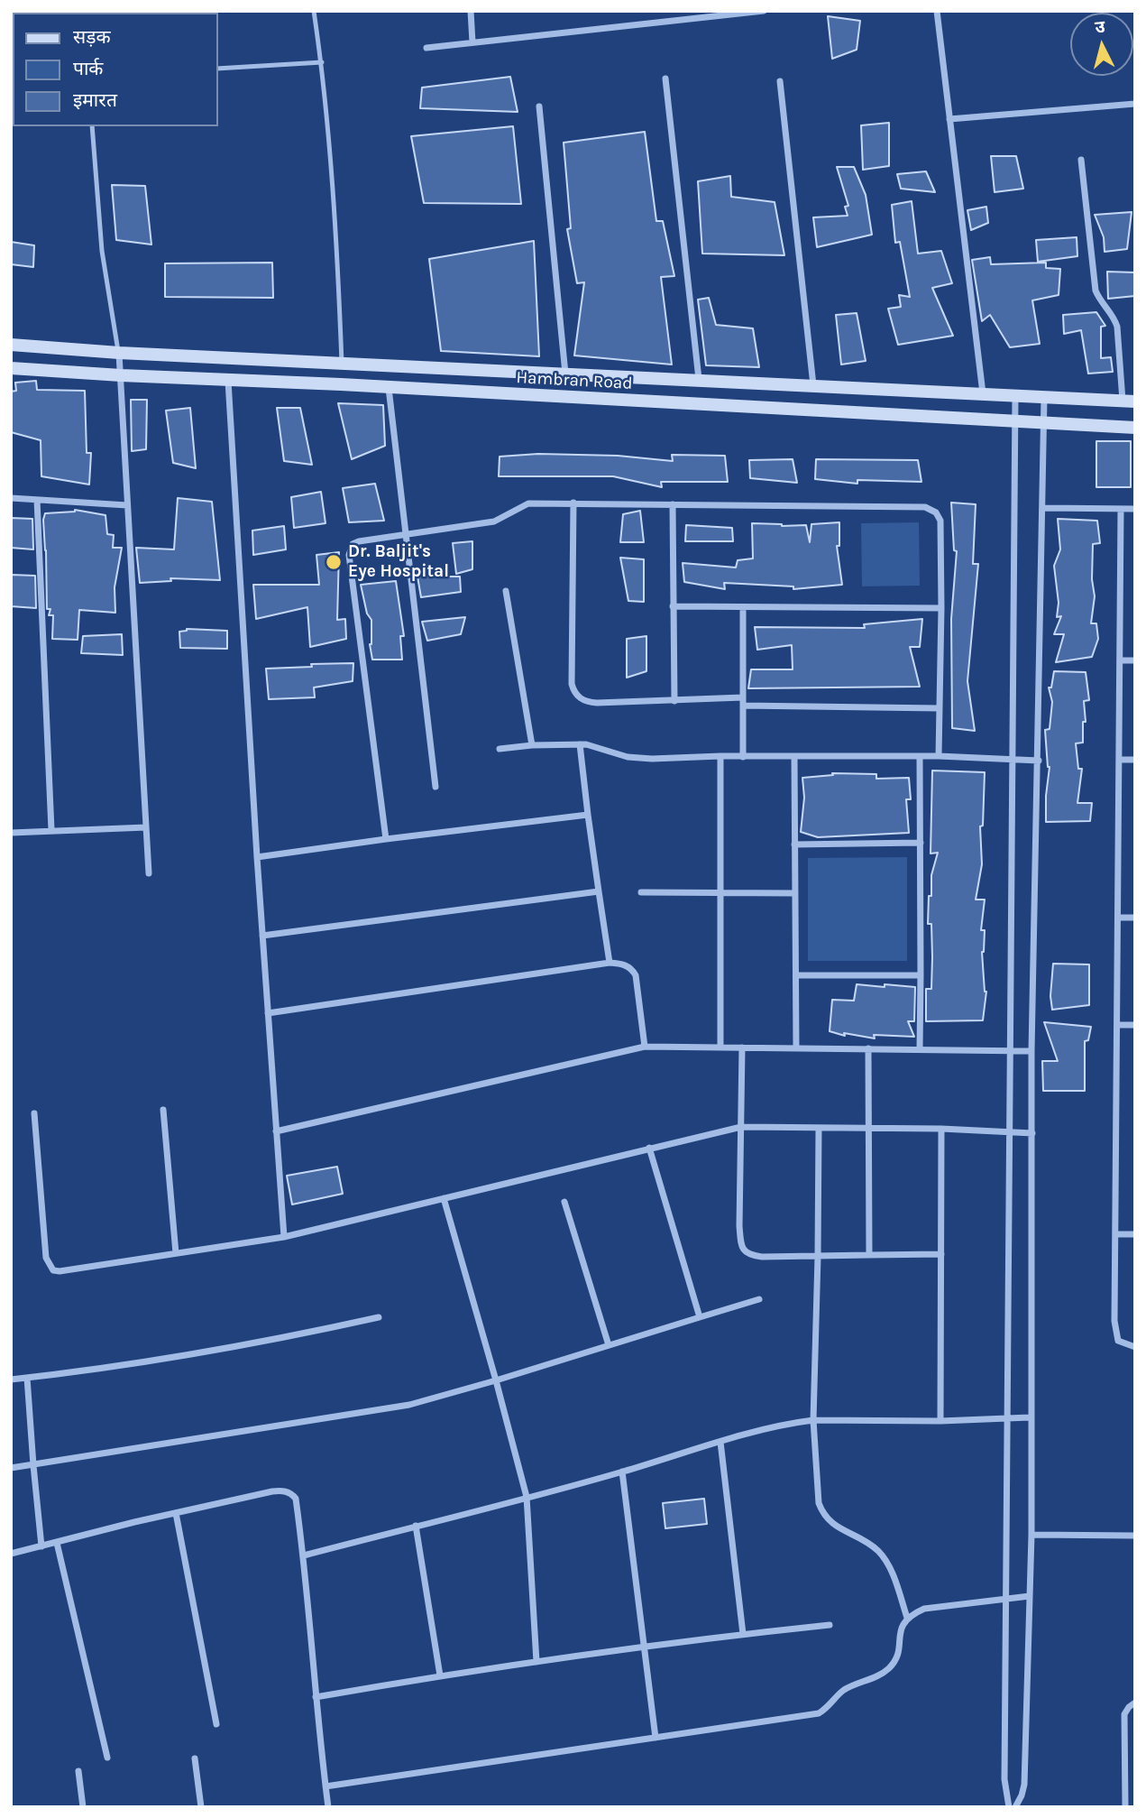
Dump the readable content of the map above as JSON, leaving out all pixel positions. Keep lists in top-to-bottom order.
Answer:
{
  "streets": {
    "main road": ["Hambran Road"]
  },
  "places": ["Dr. Baljit's Eye Hospital"],
  "legend": ["सड़क", "पार्क", "इमारत"],
  "north": "top"
}
